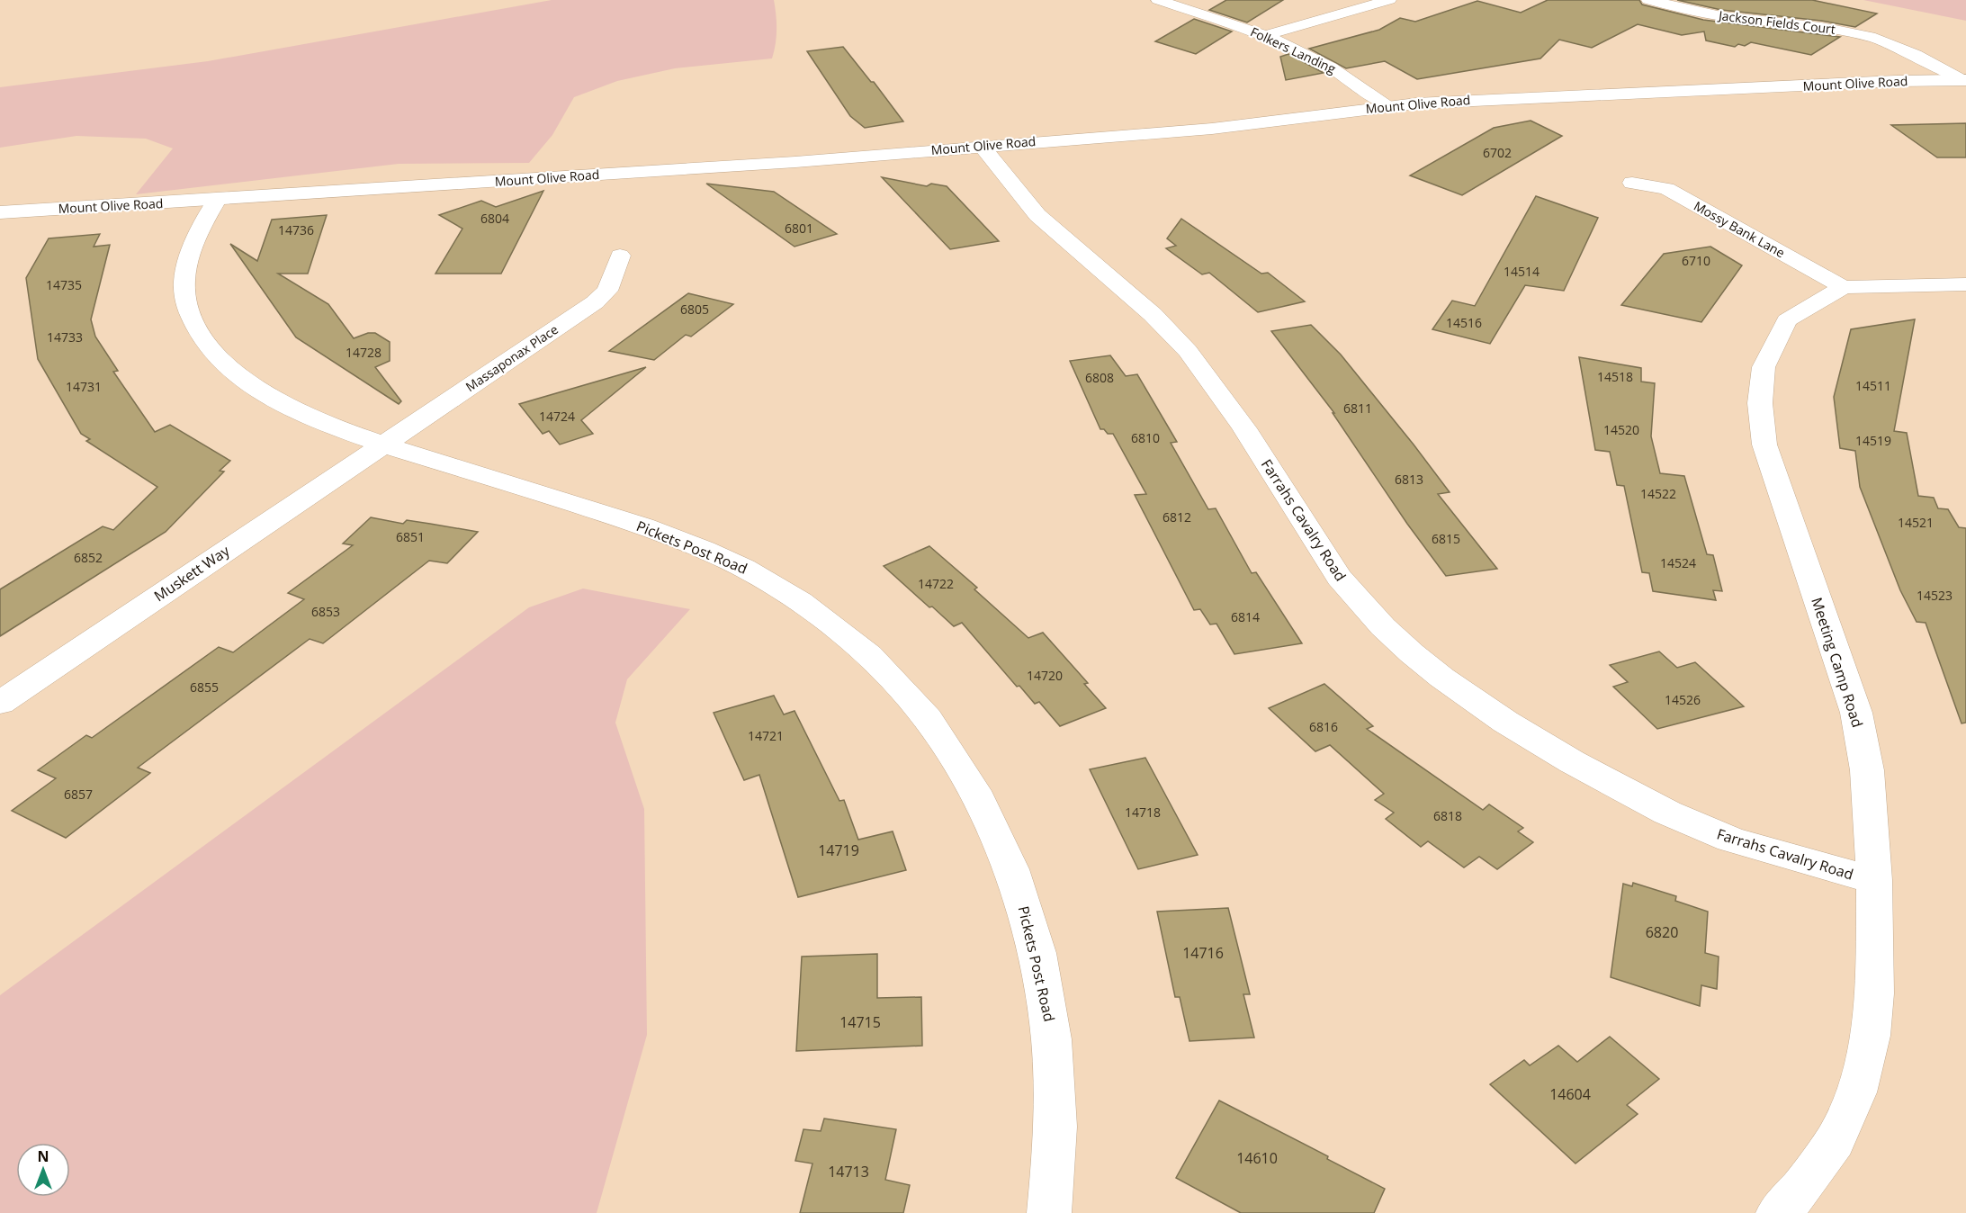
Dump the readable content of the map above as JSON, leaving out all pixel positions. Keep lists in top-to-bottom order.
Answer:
{
  "streets": {
    "street": [
      "Jackson Fields Court",
      "Folkers Landing",
      "Mount Olive Road",
      "Mossy Bank Lane",
      "Massaponax Place",
      "Farrahs Cavalry Road",
      "Pickets Post Road",
      "Muskett Way",
      "Meeting Camp Road"
    ]
  },
  "crossings": [
    ["Jackson Fields Court", "Mount Olive Road"],
    ["Folkers Landing", "Mount Olive Road"],
    ["Mount Olive Road", "Farrahs Cavalry Road"],
    ["Mount Olive Road", "Pickets Post Road"],
    ["Mossy Bank Lane", "Meeting Camp Road"],
    ["Massaponax Place", "Pickets Post Road"],
    ["Massaponax Place", "Muskett Way"],
    ["Farrahs Cavalry Road", "Meeting Camp Road"],
    ["Pickets Post Road", "Muskett Way"]
  ],
  "house_numbers": [
    "6702",
    "6804",
    "6801",
    "14736",
    "6710",
    "14514",
    "14735",
    "6805",
    "14516",
    "14733",
    "14728",
    "14518",
    "6808",
    "14511",
    "14731",
    "6811",
    "14724",
    "14520",
    "6810",
    "14519",
    "6813",
    "14522",
    "6812",
    "14521",
    "6851",
    "6815",
    "6852",
    "14524",
    "14722",
    "14523",
    "6853",
    "6814",
    "14720",
    "6855",
    "14526",
    "6816",
    "14721",
    "6857",
    "14718",
    "6818",
    "14719",
    "6820",
    "14716",
    "14715",
    "14604",
    "14610",
    "14713"
  ],
  "north": "top"
}
